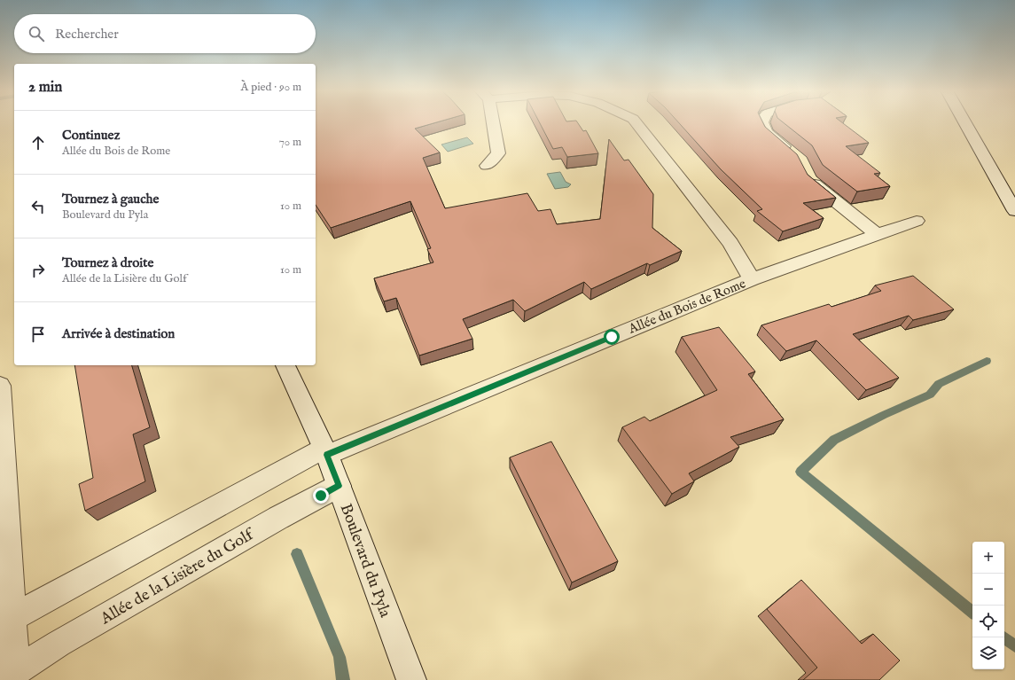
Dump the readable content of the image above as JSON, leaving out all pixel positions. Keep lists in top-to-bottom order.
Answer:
{
  "streets": {
    "street": ["Allée du Bois de Rome", "Boulevard du Pyla", "Allée de la Lisière du Golf"]
  },
  "crossings": [
    ["Allée du Bois de Rome", "Boulevard du Pyla"],
    ["Boulevard du Pyla", "Allée de la Lisière du Golf"]
  ],
  "page": {
    "search": "Rechercher",
    "heading": ["2 min", "À pied · 90 m"],
    "list": [
      ["Continuez", "Allée du Bois de Rome", "70 m"],
      ["Tournez à gauche", "Boulevard du Pyla", "10 m"],
      ["Tournez à droite", "Allée de la Lisière du Golf", "10 m"],
      "Arrivée à destination"
    ],
    "map_buttons": ["+", "−"]
  }
}
